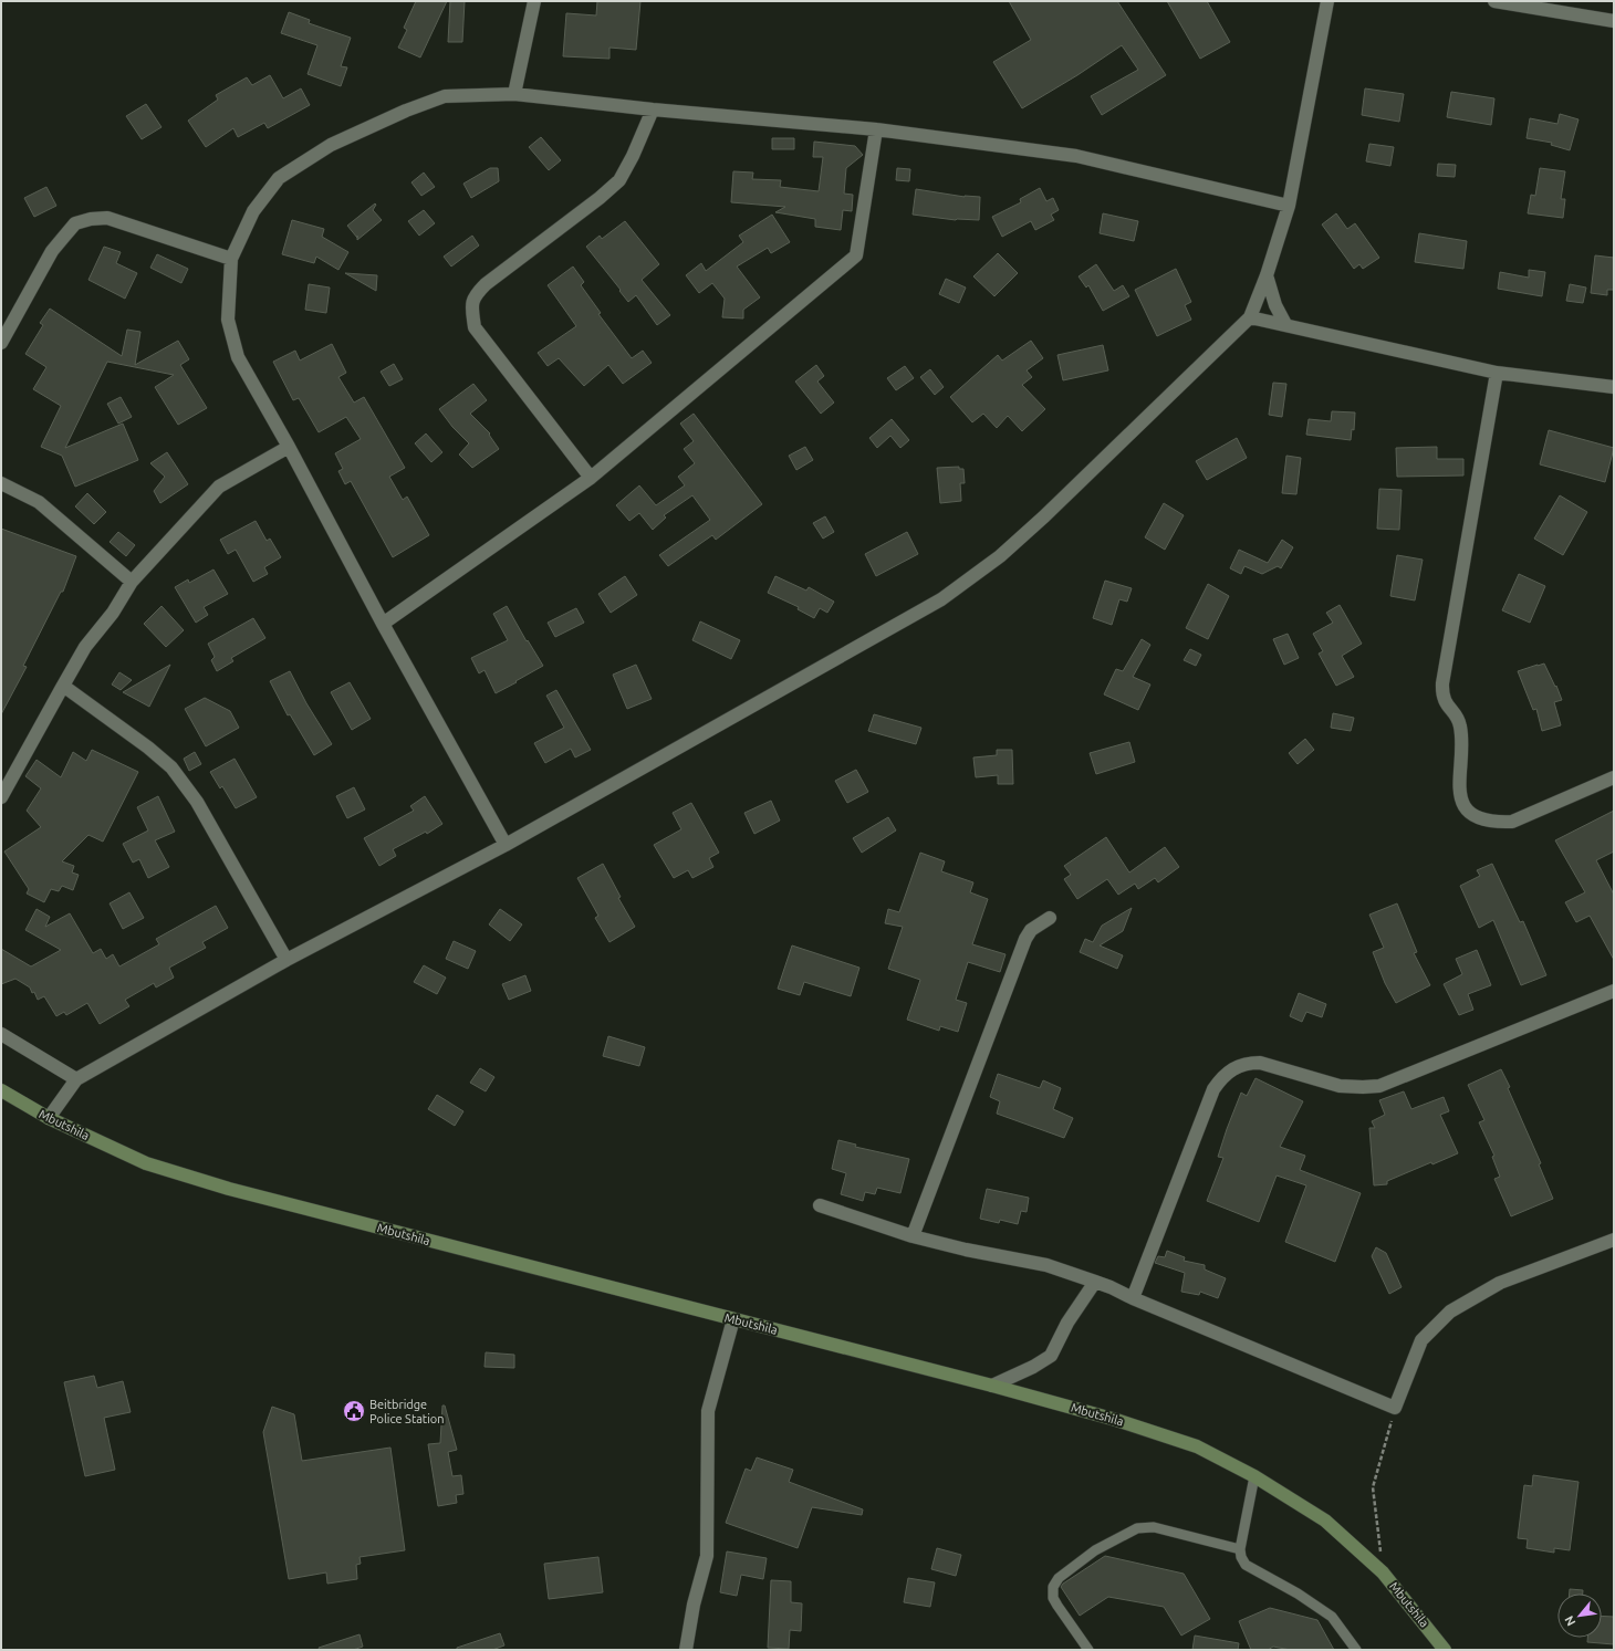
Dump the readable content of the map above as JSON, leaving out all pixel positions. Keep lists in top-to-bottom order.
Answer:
{
  "streets": {
    "street": ["Mbutshila"]
  },
  "places": {
    "public building": ["Beitbridge Police Station"]
  },
  "north": "bottom left"
}
